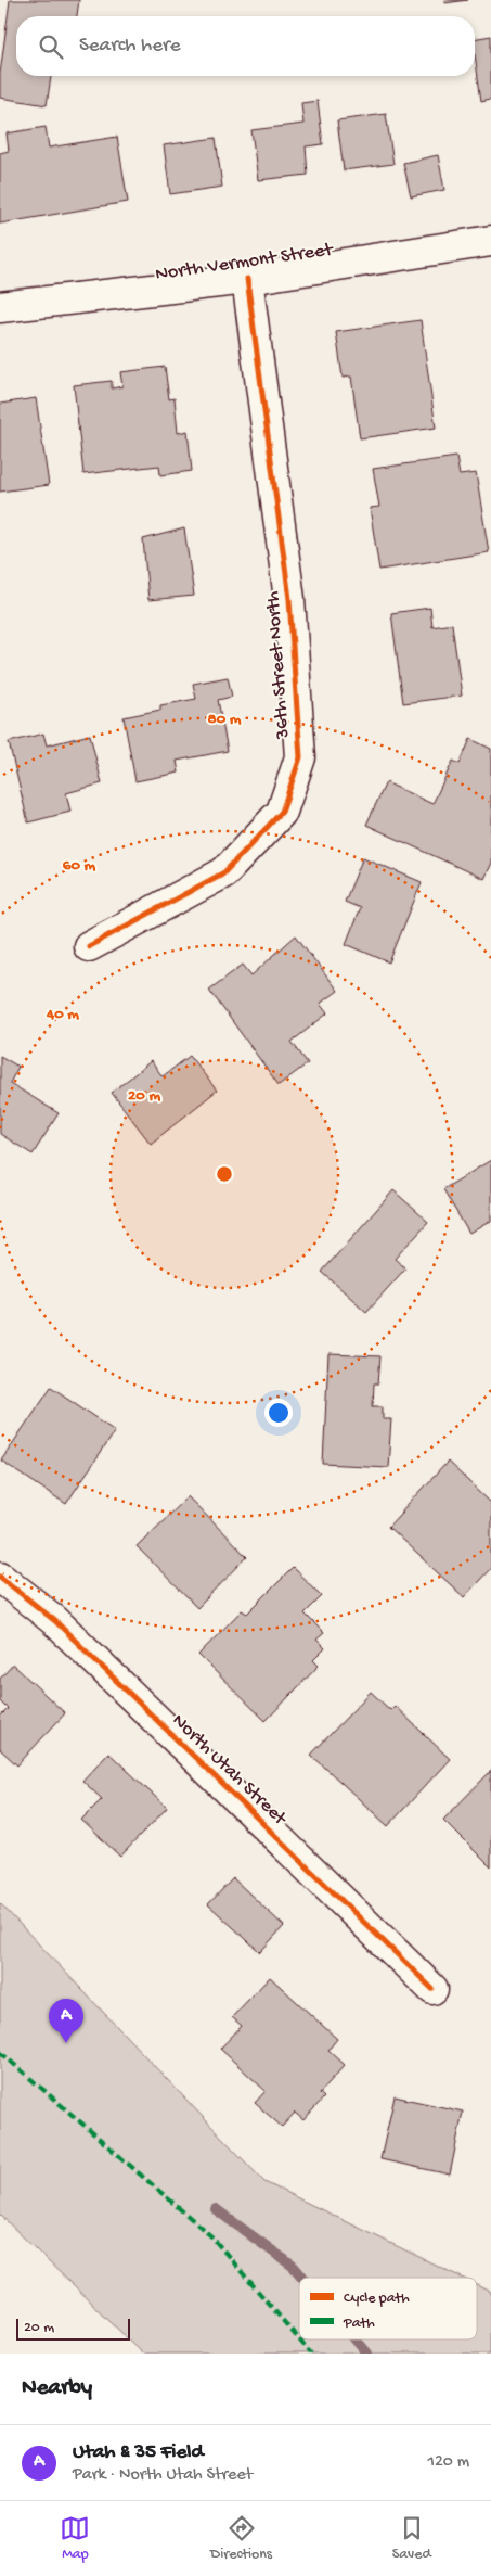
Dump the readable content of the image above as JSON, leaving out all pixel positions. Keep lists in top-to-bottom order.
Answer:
{
  "streets": {
    "street": ["North Vermont Street", "36th Street North", "North Utah Street"]
  },
  "crossings": [
    ["North Vermont Street", "36th Street North"]
  ],
  "legend": ["Cycle path", "Path"],
  "scale_bar": "20 m",
  "page": {
    "search": "Search here",
    "pins": "A",
    "scale": "20 m",
    "heading": "Nearby",
    "list": [
      {
        "mark": "A",
        "name": "Utah & 35 Field",
        "note": "Park · North Utah Street",
        "value": "120 m"
      }
    ],
    "nav": ["Map", "Directions", "Saved"]
  },
  "rings": [
    "80 m",
    "60 m",
    "40 m",
    "20 m"
  ]
}
